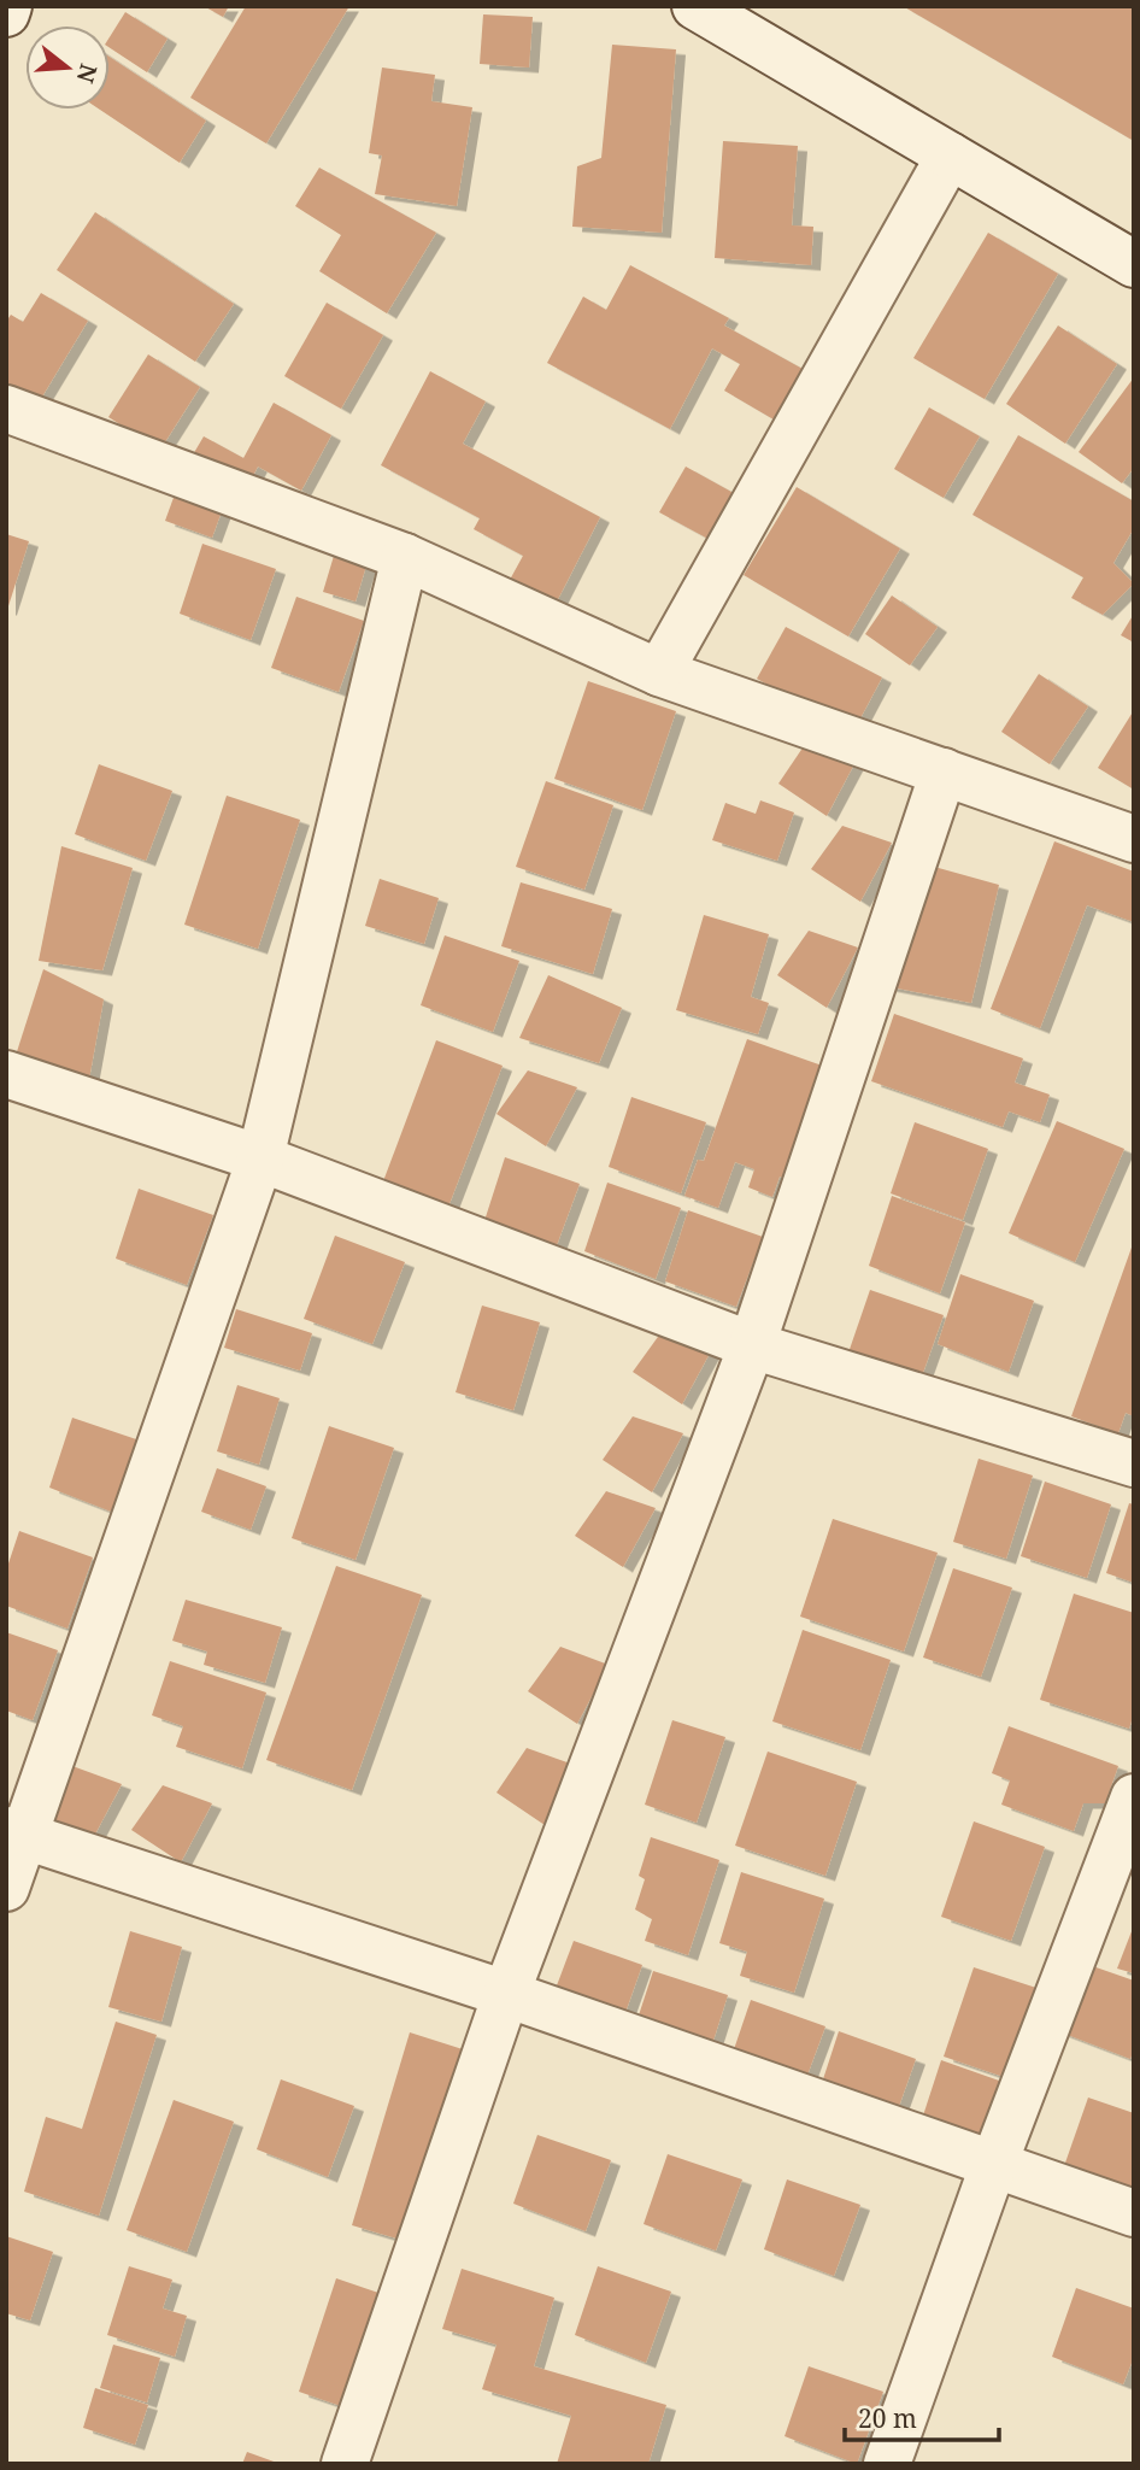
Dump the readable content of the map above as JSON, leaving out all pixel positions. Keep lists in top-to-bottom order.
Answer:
{
  "scale_bar": "20 m",
  "north": "right"
}
